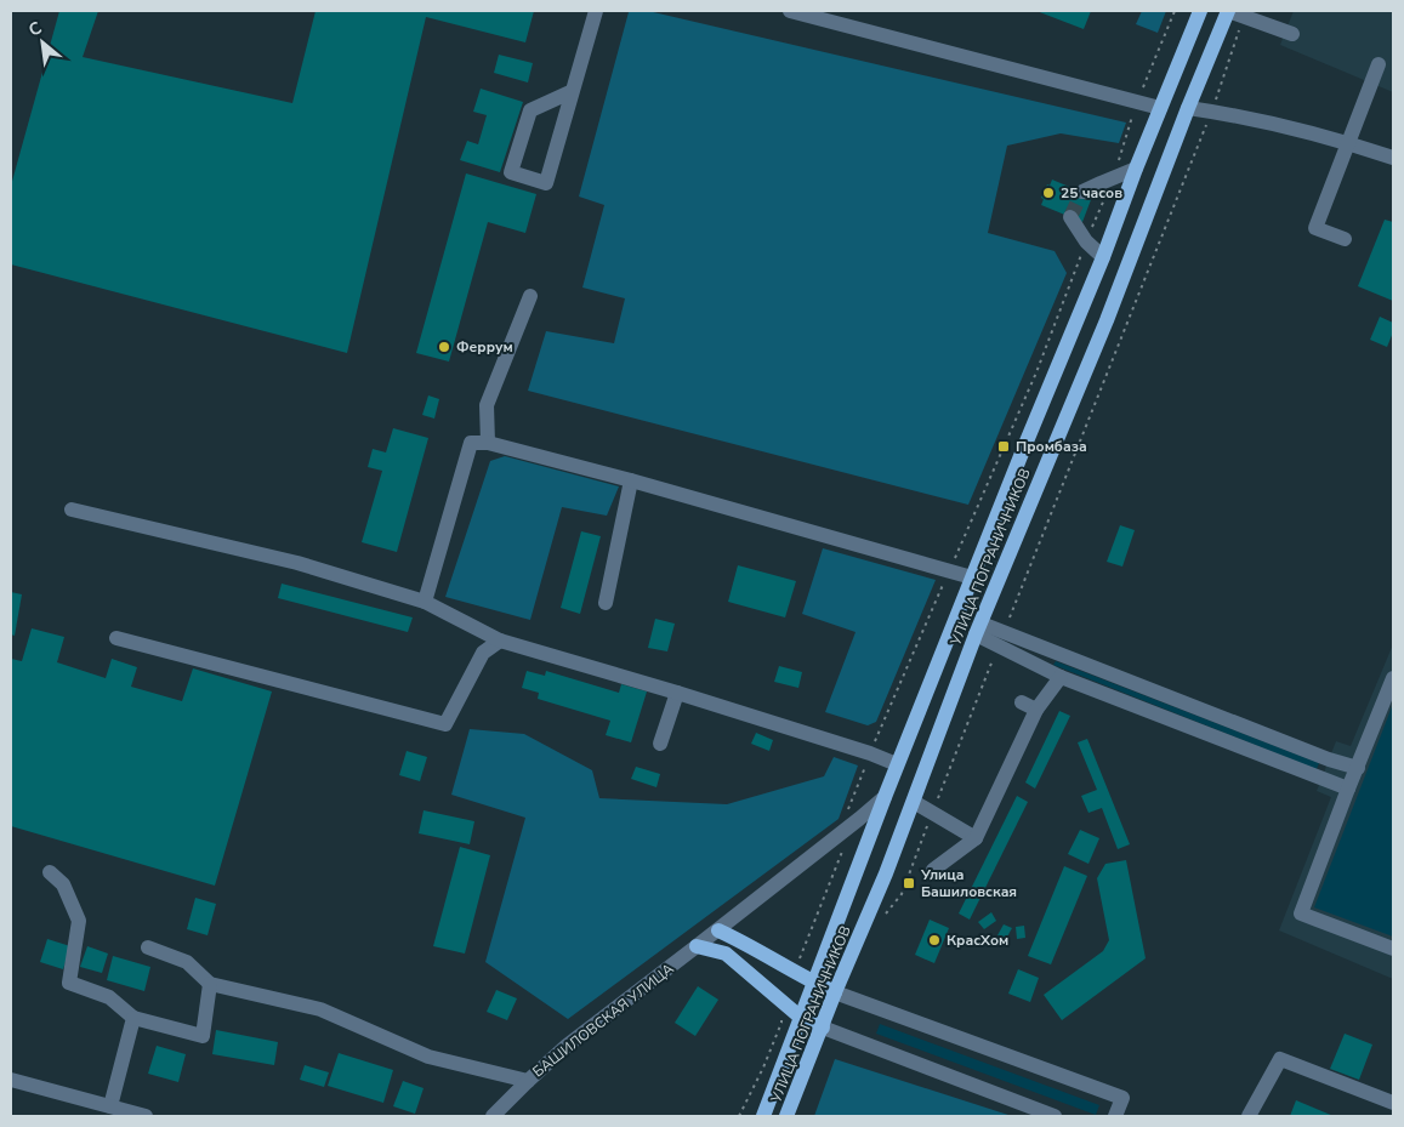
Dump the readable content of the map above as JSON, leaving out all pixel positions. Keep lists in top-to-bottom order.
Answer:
{
  "streets": {
    "main road": ["УЛИЦА ПОГРАНИЧНИКОВ"],
    "street": ["БАШИЛОВСКАЯ УЛИЦА"]
  },
  "crossings": [
    ["УЛИЦА ПОГРАНИЧНИКОВ", "БАШИЛОВСКАЯ УЛИЦА"]
  ],
  "places": {
    "other": ["25 часов", "Феррум", "КрасХом"],
    "transit": ["Промбаза", "Улица Башиловская"]
  },
  "north": "top left"
}
